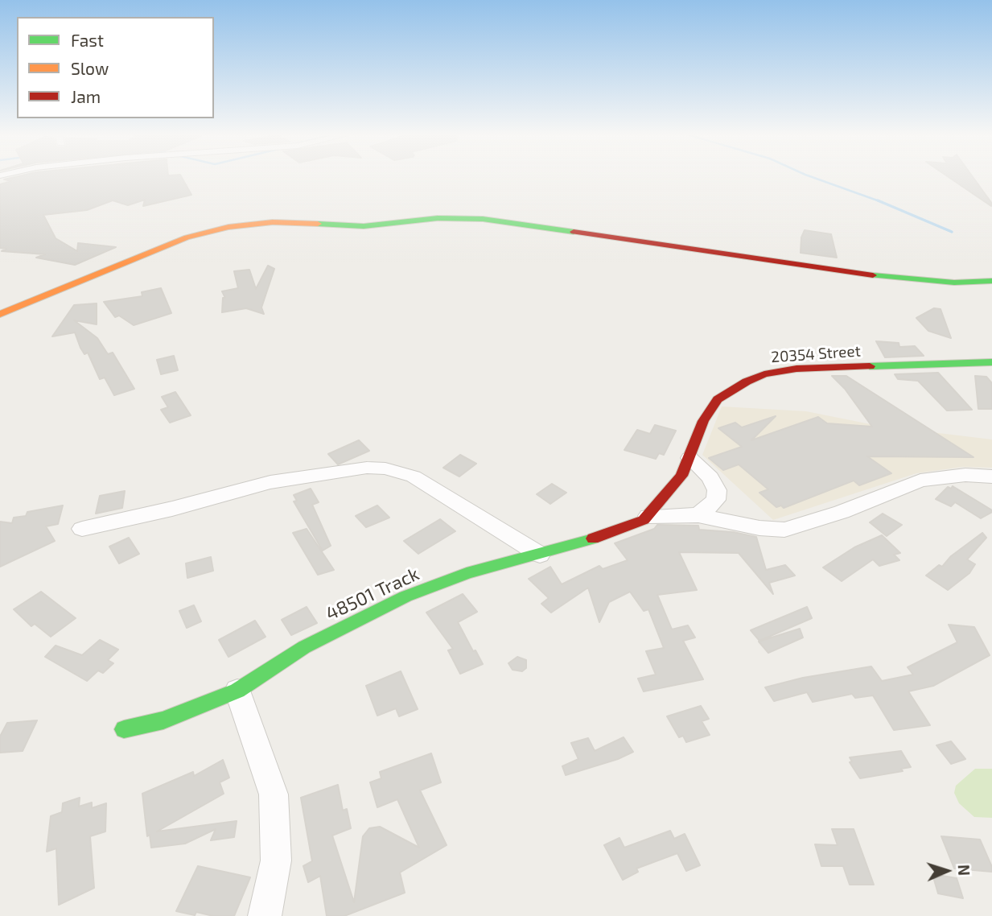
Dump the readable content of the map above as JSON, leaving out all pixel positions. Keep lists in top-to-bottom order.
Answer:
{
  "streets": {
    "street": ["20354 Street", "48501 Track"]
  },
  "crossings": [
    ["20354 Street", "48501 Track"]
  ],
  "legend": ["Fast", "Slow", "Jam"],
  "north": "right"
}
